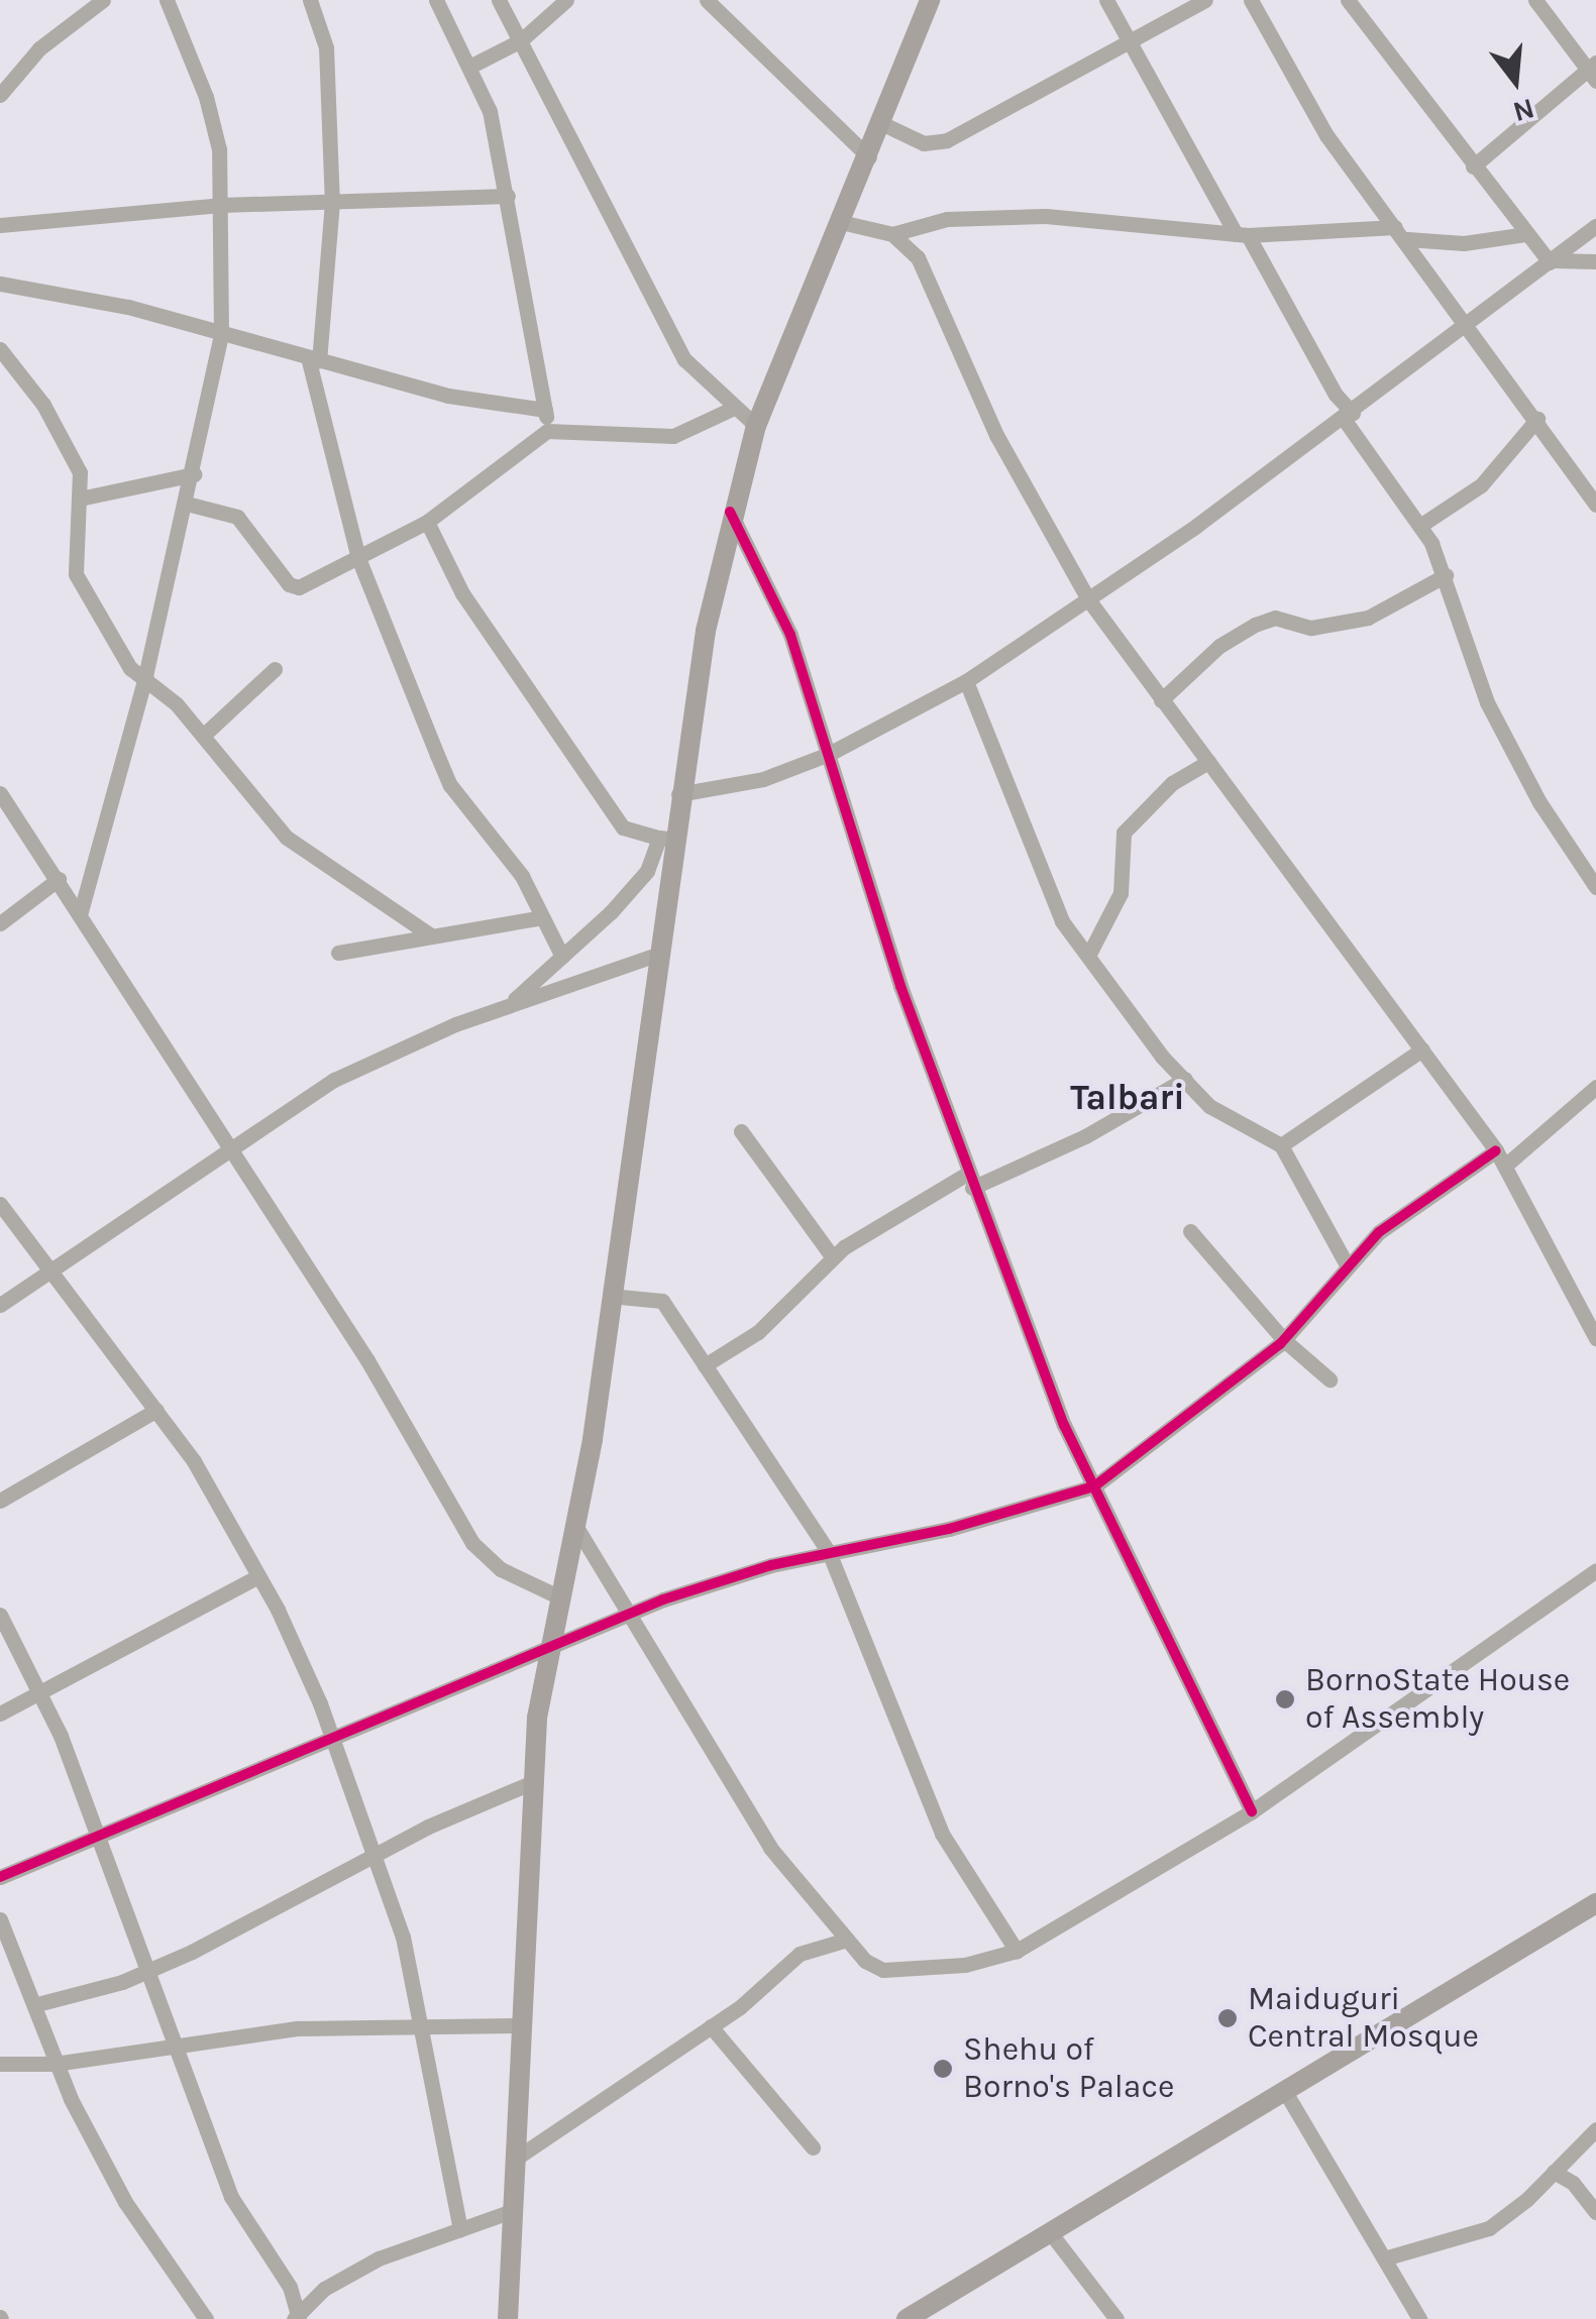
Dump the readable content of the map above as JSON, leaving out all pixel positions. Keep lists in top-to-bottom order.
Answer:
{
  "districts": ["Talbari"],
  "places": ["BornoState House of Assembly", "Maiduguri Central Mosque", "Shehu of Borno's Palace"],
  "north": "bottom"
}
